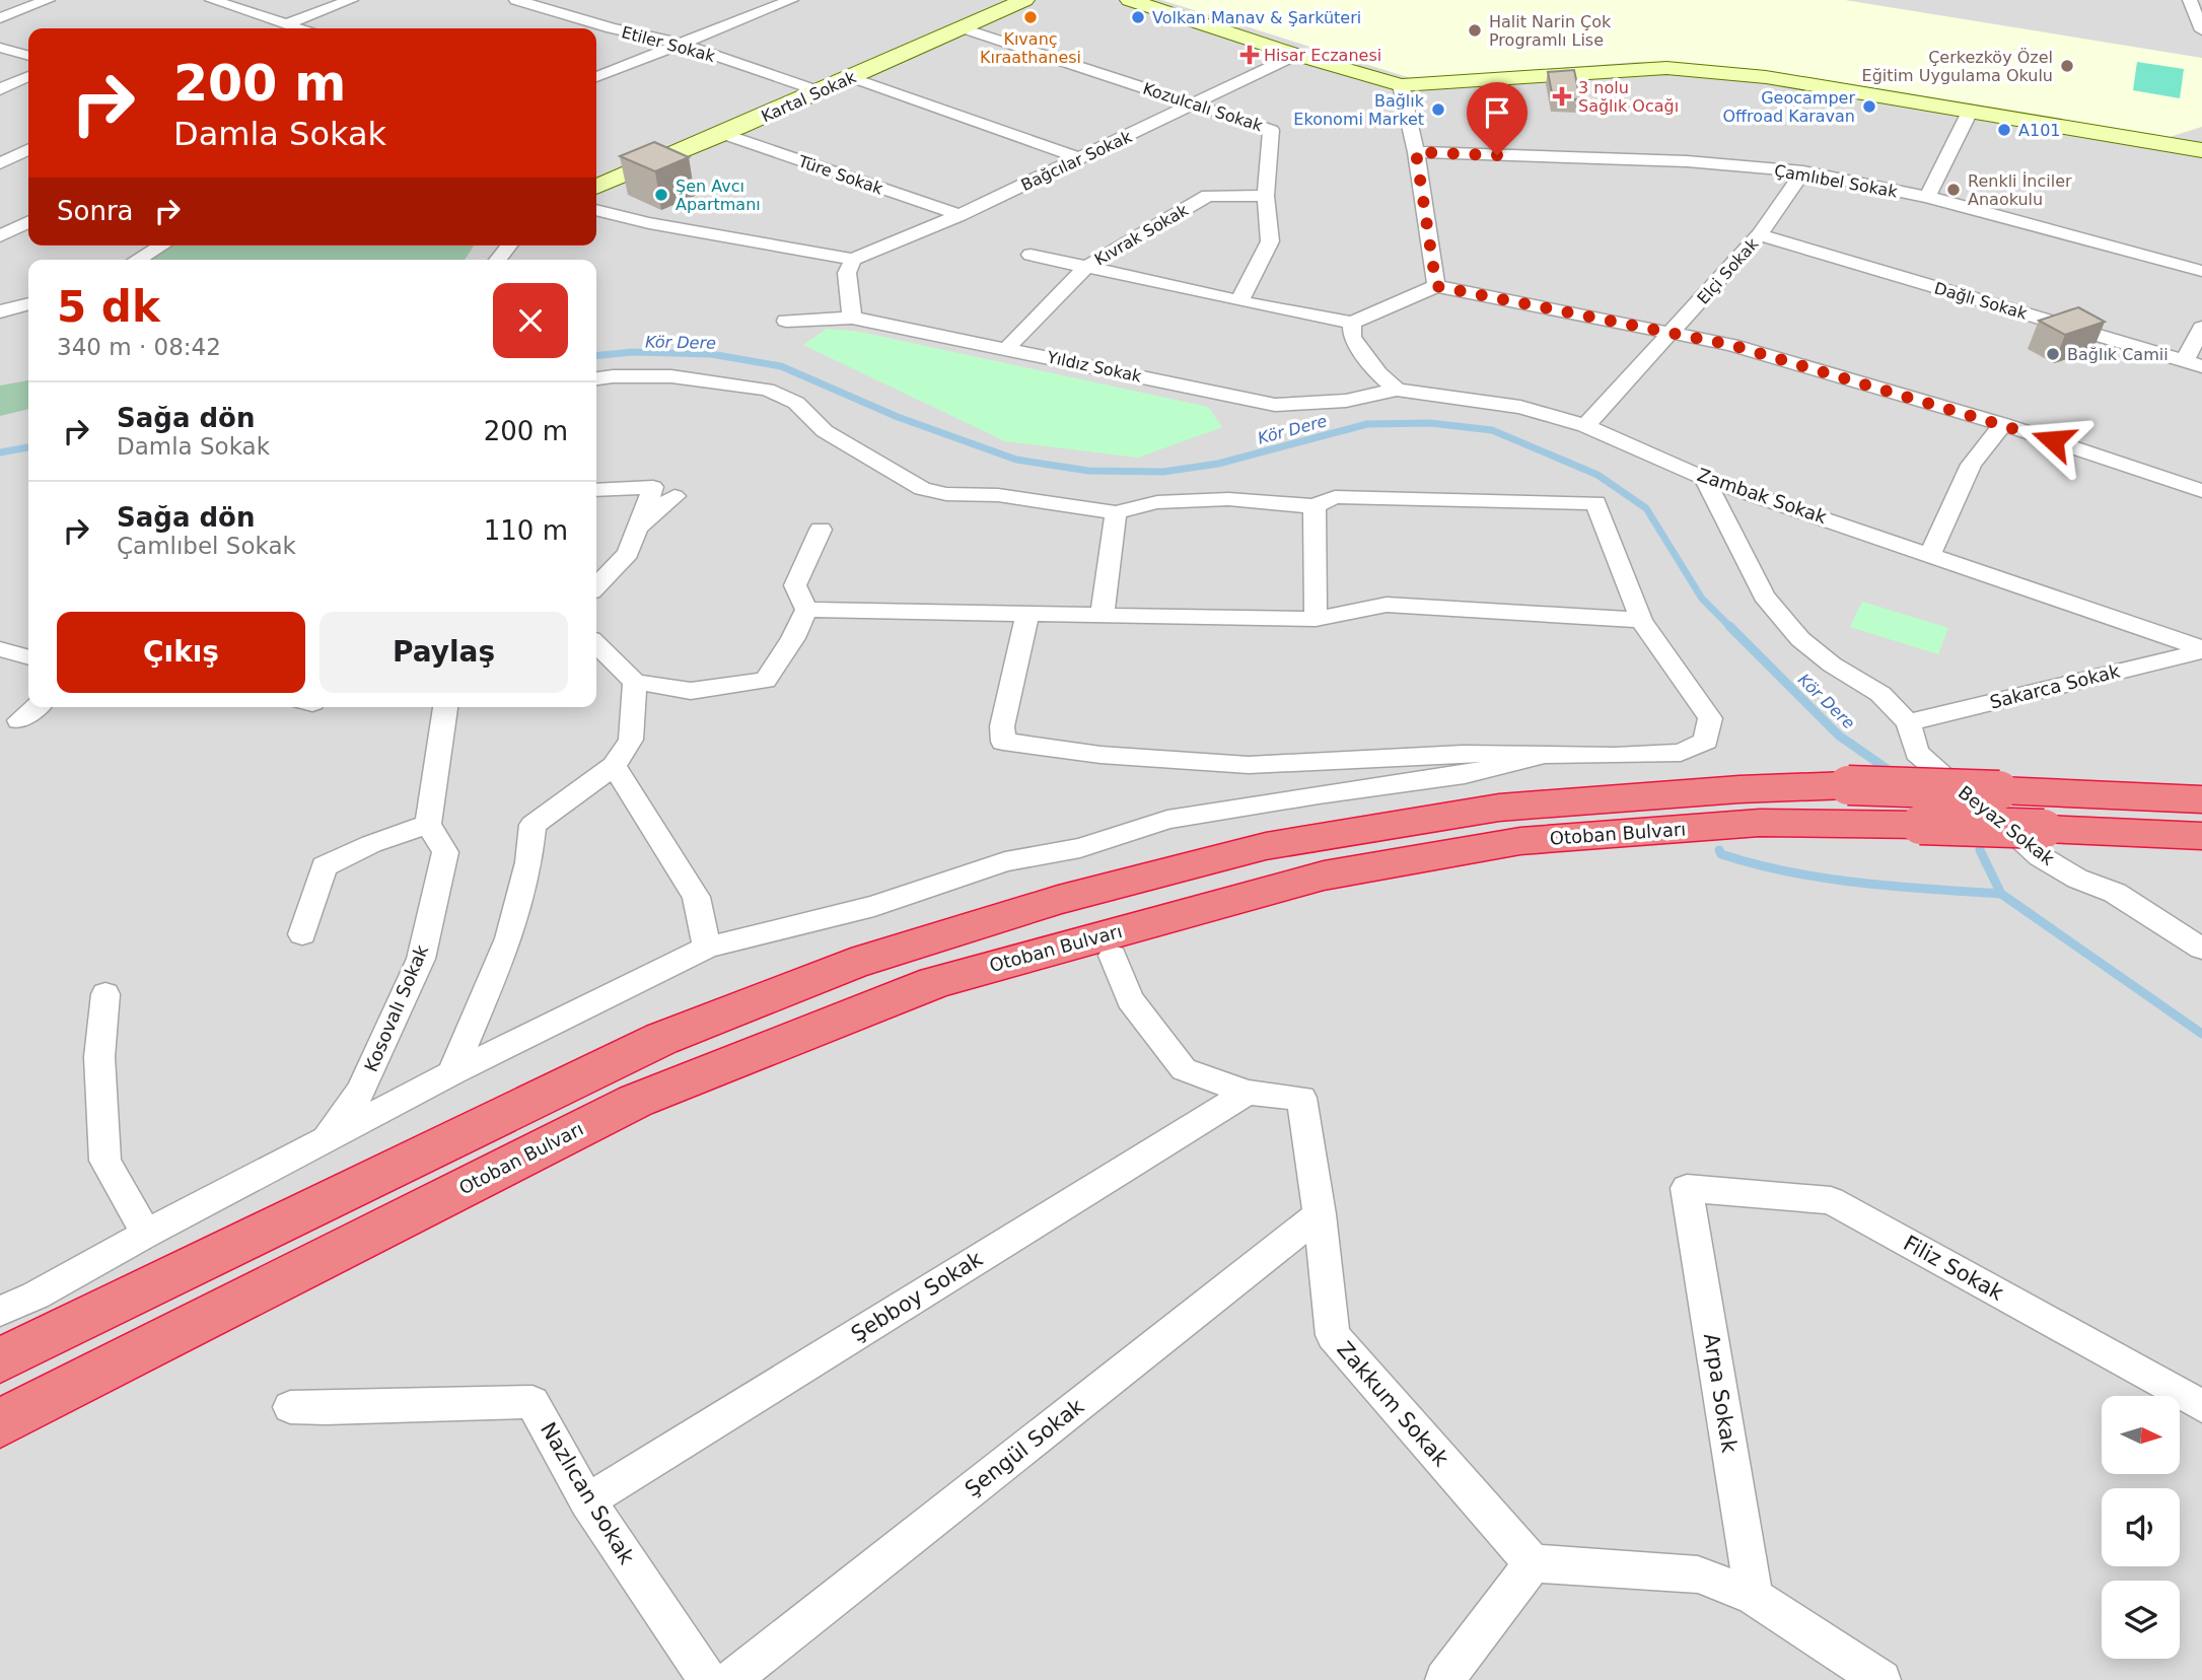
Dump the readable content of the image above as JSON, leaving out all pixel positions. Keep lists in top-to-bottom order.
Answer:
{
  "streets": {
    "highway": ["Otoban Bulvarı"],
    "street": [
      "Etiler Sokak",
      "Kartal Sokak",
      "Kozulcalı Sokak",
      "Bağcılar Sokak",
      "Türe Sokak",
      "Çamlıbel Sokak",
      "Kıvrak Sokak",
      "Elçi Sokak",
      "Dağlı Sokak",
      "Yıldız Sokak",
      "Zambak Sokak",
      "Sakarca Sokak",
      "Beyaz Sokak",
      "Kosovalı Sokak",
      "Filiz Sokak",
      "Şebboy Sokak",
      "Arpa Sokak",
      "Zakkum Sokak",
      "Şengül Sokak",
      "Nazlıcan Sokak"
    ]
  },
  "crossings": [
    ["Etiler Sokak", "Kartal Sokak"],
    ["Kartal Sokak", "Kozulcalı Sokak"],
    ["Kartal Sokak", "Türe Sokak"],
    ["Kozulcalı Sokak", "Bağcılar Sokak"],
    ["Kozulcalı Sokak", "Kıvrak Sokak"],
    ["Bağcılar Sokak", "Türe Sokak"],
    ["Çamlıbel Sokak", "Elçi Sokak"],
    ["Kıvrak Sokak", "Yıldız Sokak"],
    ["Elçi Sokak", "Dağlı Sokak"],
    ["Elçi Sokak", "Zambak Sokak"],
    ["Yıldız Sokak", "Zambak Sokak"],
    ["Zambak Sokak", "Sakarca Sokak"],
    ["Sakarca Sokak", "Beyaz Sokak"],
    ["Filiz Sokak", "Arpa Sokak"],
    ["Şebboy Sokak", "Zakkum Sokak"],
    ["Şebboy Sokak", "Nazlıcan Sokak"],
    ["Zakkum Sokak", "Şengül Sokak"]
  ],
  "water": ["Kör Dere"],
  "places": {
    "other": [
      "Kıvanç Kıraathanesi",
      "Volkan Manav & Şarküteri",
      "Halit Narin Çok Programlı Lise",
      "Çerkezköy Özel Eğitim Uygulama Okulu",
      "Geocamper Offroad Karavan",
      "Bağlık Ekonomi Market",
      "A101",
      "Renkli İnciler Anaokulu",
      "Şen Avcı Apartmanı",
      "Bağlık Camii"
    ],
    "health": ["Hisar Eczanesi", "3 nolu Sağlık Ocağı"]
  },
  "north": "right",
  "page": {
    "turn": ["200 m", "Damla Sokak"],
    "then": "Sonra",
    "heading": ["5 dk", "340 m · 08:42"],
    "list": [
      {
        "name": "Sağa dön",
        "note": "Damla Sokak",
        "value": "200 m"
      },
      {
        "name": "Sağa dön",
        "note": "Çamlıbel Sokak",
        "value": "110 m"
      }
    ],
    "buttons": ["Çıkış", "Paylaş"]
  }
}
